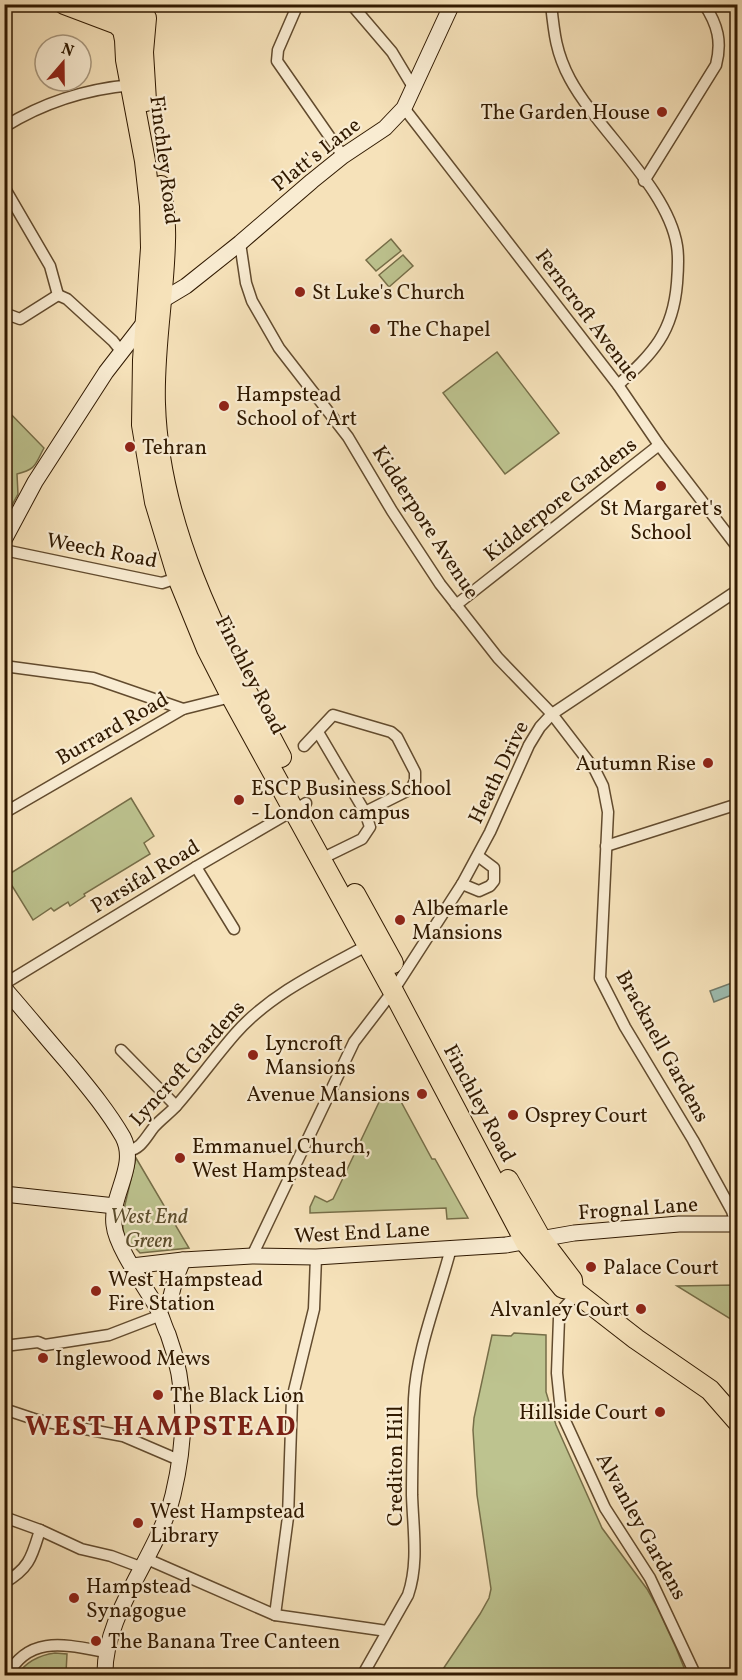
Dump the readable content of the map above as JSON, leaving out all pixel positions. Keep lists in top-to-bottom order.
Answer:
{
  "streets": {
    "highway": ["Finchley Road"],
    "street": [
      "Platt's Lane",
      "Ferncroft Avenue",
      "Kidderpore Gardens",
      "Kidderpore Avenue",
      "Weech Road",
      "Burrard Road",
      "Heath Drive",
      "Parsifal Road",
      "Bracknell Gardens",
      "Lyncroft Gardens",
      "Frognal Lane",
      "West End Lane",
      "Crediton Hill",
      "Alvanley Gardens"
    ]
  },
  "crossings": [
    ["Platt's Lane", "Finchley Road"],
    ["Platt's Lane", "Ferncroft Avenue"],
    ["Platt's Lane", "Kidderpore Avenue"],
    ["Finchley Road", "Weech Road"],
    ["Finchley Road", "Burrard Road"],
    ["Finchley Road", "Heath Drive"],
    ["Finchley Road", "Parsifal Road"],
    ["Finchley Road", "Lyncroft Gardens"],
    ["Finchley Road", "Frognal Lane"],
    ["Finchley Road", "West End Lane"],
    ["Finchley Road", "Alvanley Gardens"],
    ["Ferncroft Avenue", "Kidderpore Gardens"],
    ["Kidderpore Gardens", "Kidderpore Avenue"],
    ["Kidderpore Avenue", "Heath Drive"],
    ["Kidderpore Avenue", "Bracknell Gardens"],
    ["Heath Drive", "Bracknell Gardens"],
    ["Heath Drive", "West End Lane"],
    ["Bracknell Gardens", "Frognal Lane"],
    ["Frognal Lane", "West End Lane"],
    ["West End Lane", "Crediton Hill"]
  ],
  "districts": ["WEST HAMPSTEAD"],
  "parks": ["West End Green"],
  "places": [
    "The Garden House",
    "St Luke's Church",
    "The Chapel",
    "Hampstead School of Art",
    "Tehran",
    "St Margaret's School",
    "Autumn Rise",
    "ESCP Business School - London campus",
    "Albemarle Mansions",
    "Lyncroft Mansions",
    "Avenue Mansions",
    "Osprey Court",
    "Emmanuel Church, West Hampstead",
    "Palace Court",
    "West Hampstead Fire Station",
    "Alvanley Court",
    "Inglewood Mews",
    "The Black Lion",
    "Hillside Court",
    "West Hampstead Library",
    "Hampstead Synagogue",
    "The Banana Tree Canteen"
  ],
  "north": "top"
}
